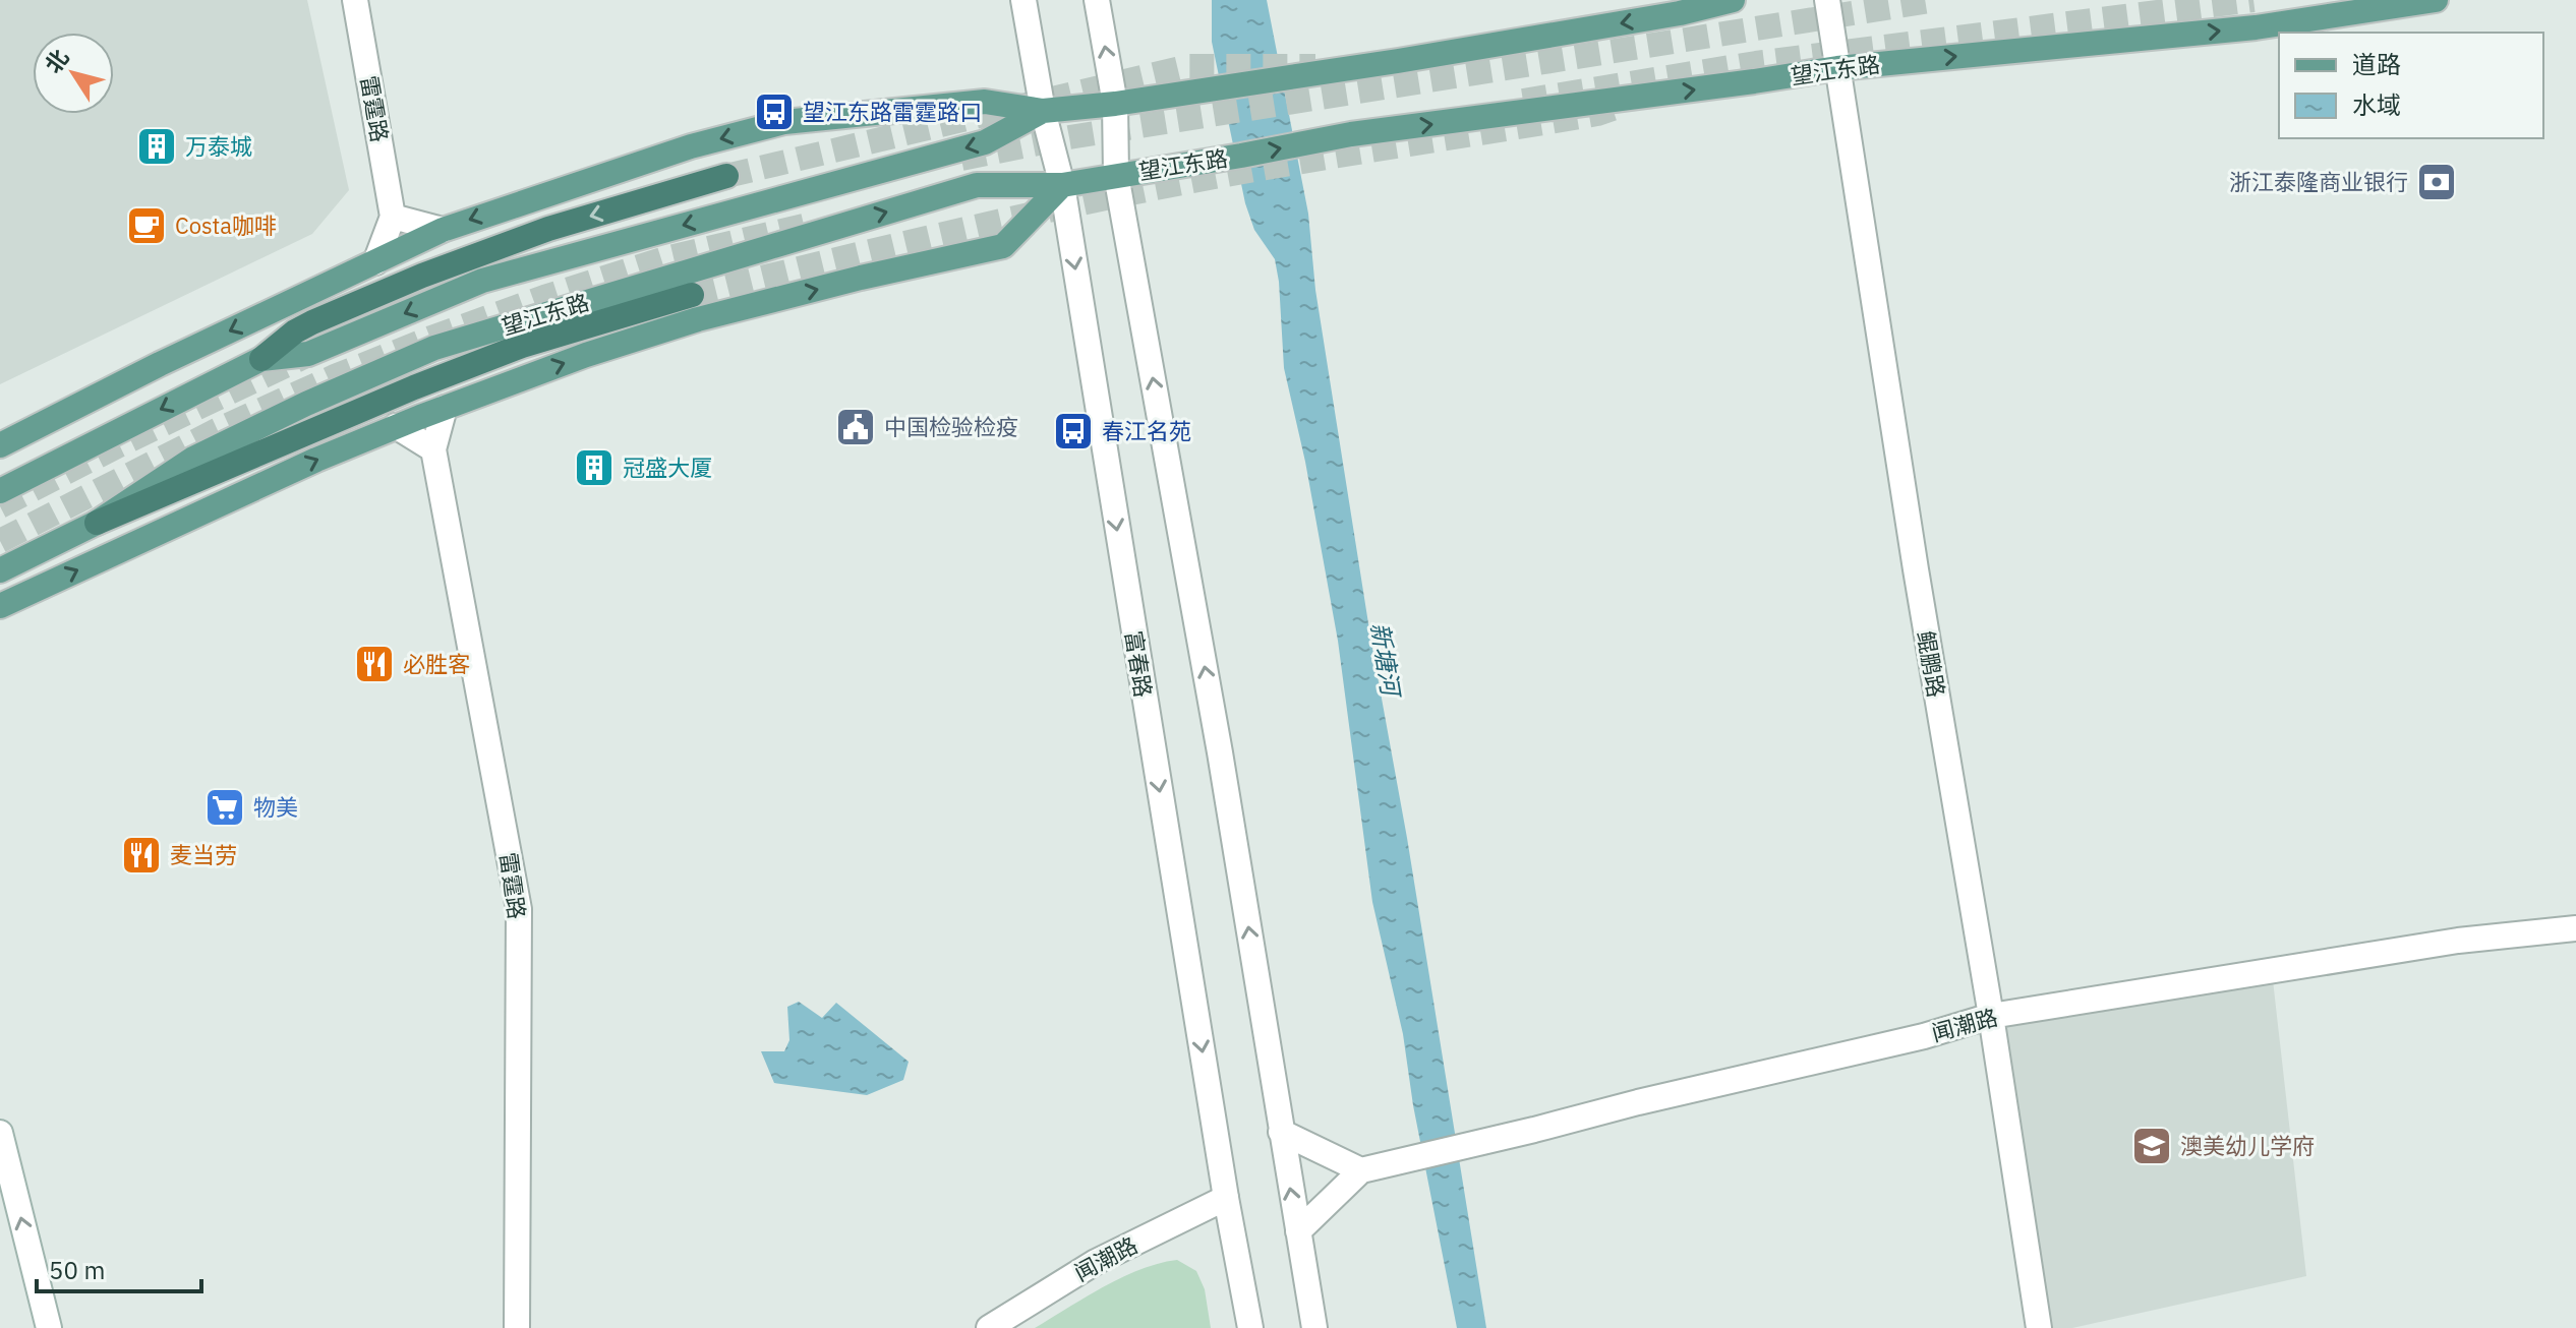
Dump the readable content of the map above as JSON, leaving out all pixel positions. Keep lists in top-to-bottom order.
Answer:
{
  "streets": {
    "main road": ["望江东路"],
    "street": [
      "雷霆路",
      "富春路",
      "鲲鹏路",
      "闻潮路"
    ]
  },
  "crossings": [
    ["望江东路", "富春路"],
    ["望江东路", "鲲鹏路"],
    ["富春路", "闻潮路"],
    ["鲲鹏路", "闻潮路"]
  ],
  "water": ["新塘河"],
  "places": {
    "bus stop": ["望江东路雷霆路口", "春江名苑"],
    "building": ["万泰城", "冠盛大厦"],
    "bank": ["浙江泰隆商业银行"],
    "cafe": ["Costa咖啡"],
    "public building": ["中国检验检疫"],
    "restaurant": ["必胜客", "麦当劳"],
    "supermarket": ["物美"],
    "school or university": ["澳美幼儿学府"]
  },
  "legend": ["道路", "水域"],
  "scale_bar": "50 m",
  "north": "top left"
}
